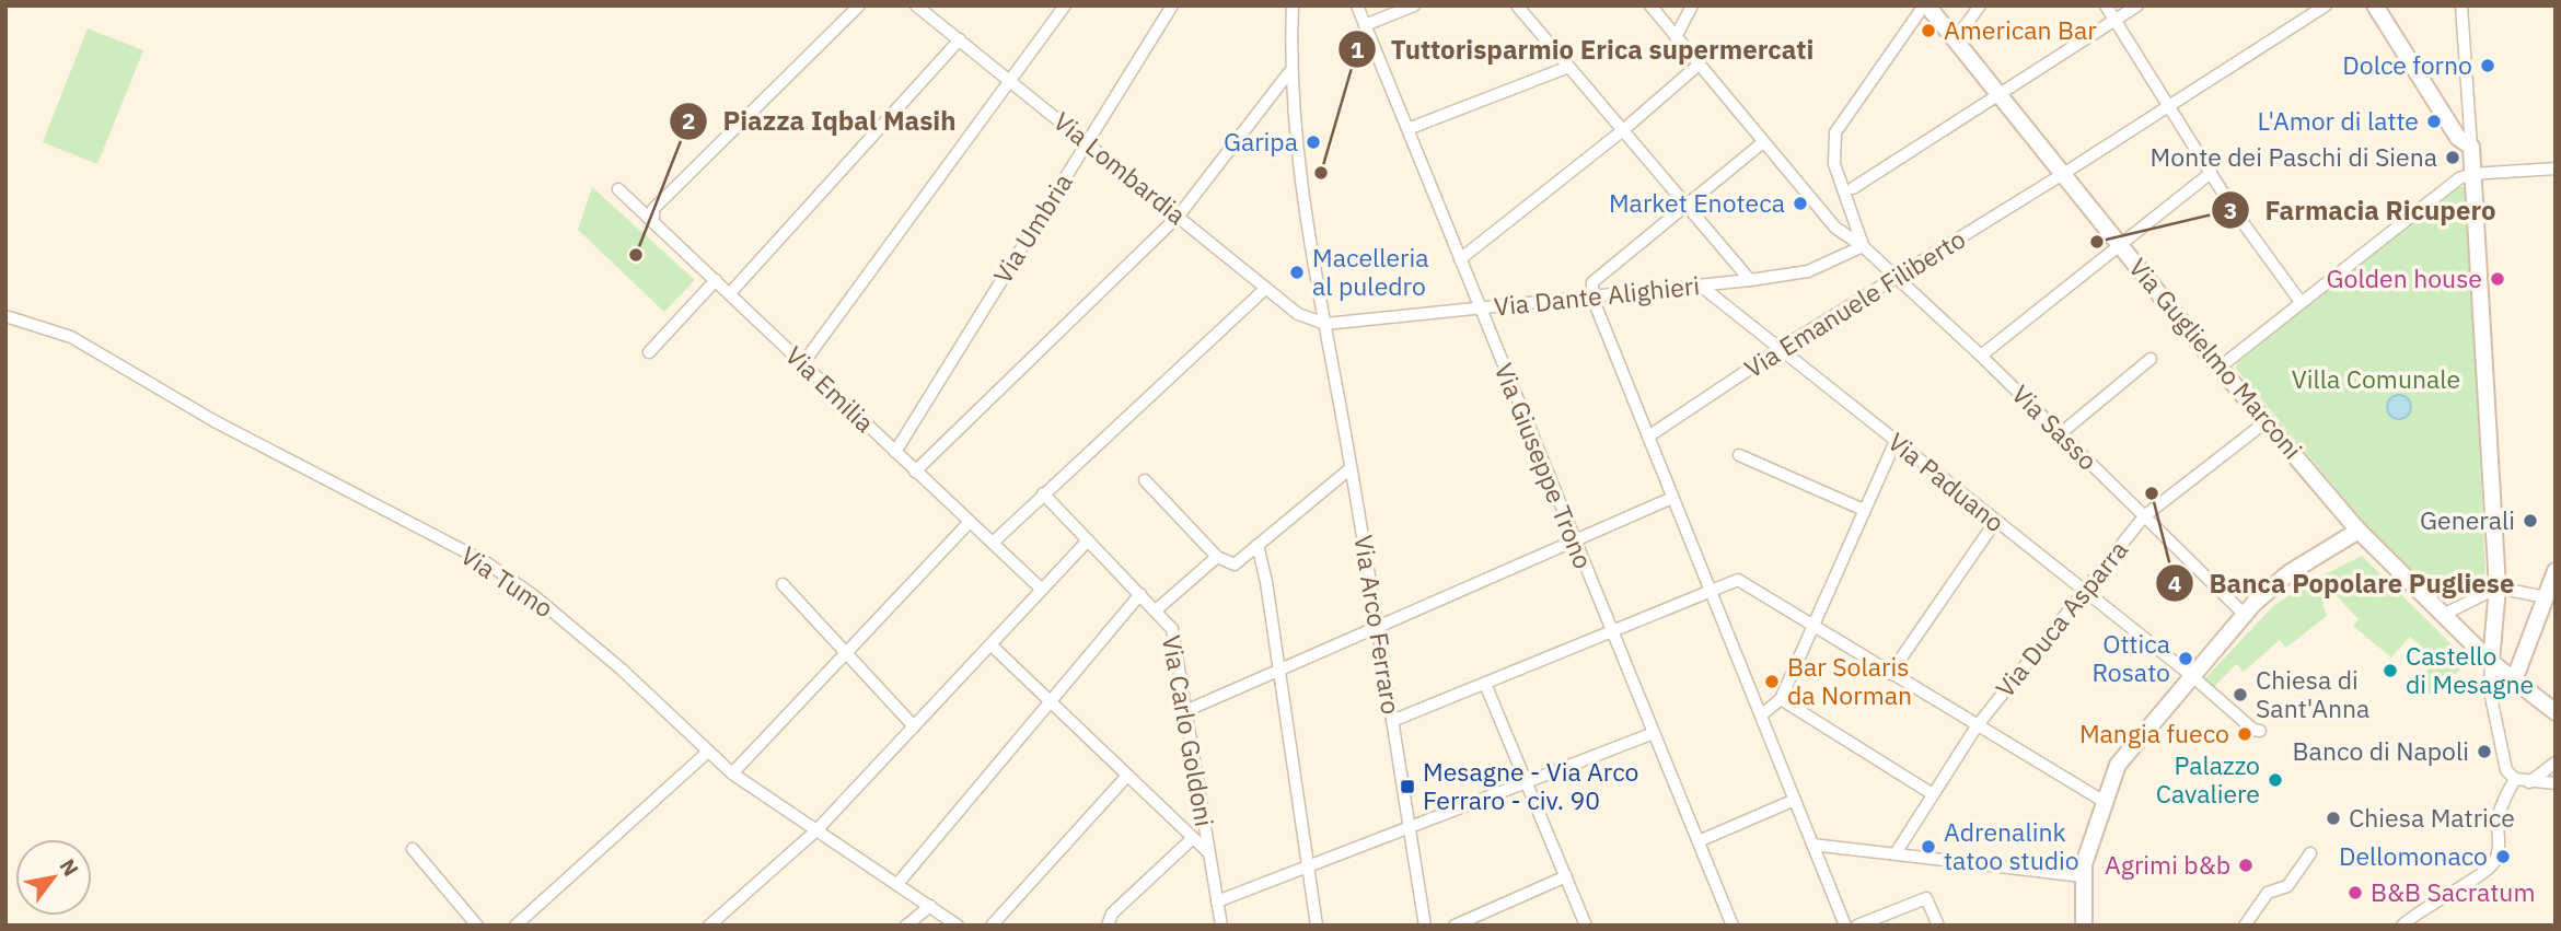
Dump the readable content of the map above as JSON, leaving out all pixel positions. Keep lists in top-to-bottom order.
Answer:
{
  "streets": {
    "main road": ["Via Guglielmo Marconi"],
    "street": [
      "Via Lombardia",
      "Via Umbria",
      "Via Dante Alighieri",
      "Via Emanuele Filiberto",
      "Via Emilia",
      "Via Sasso",
      "Via Giuseppe Trono",
      "Via Paduano",
      "Via Tumo",
      "Via Duca Asparra",
      "Via Arco Ferraro",
      "Via Carlo Goldoni"
    ]
  },
  "crossings": [
    ["Via Lombardia", "Via Umbria"],
    ["Via Lombardia", "Via Dante Alighieri"],
    ["Via Lombardia", "Via Arco Ferraro"],
    ["Via Umbria", "Via Emilia"],
    ["Via Dante Alighieri", "Via Sasso"],
    ["Via Dante Alighieri", "Via Giuseppe Trono"],
    ["Via Dante Alighieri", "Via Paduano"],
    ["Via Dante Alighieri", "Via Arco Ferraro"],
    ["Via Emanuele Filiberto", "Via Guglielmo Marconi"],
    ["Via Emanuele Filiberto", "Via Sasso"],
    ["Via Emanuele Filiberto", "Via Paduano"],
    ["Via Guglielmo Marconi", "Via Duca Asparra"],
    ["Via Sasso", "Via Duca Asparra"],
    ["Via Paduano", "Via Duca Asparra"]
  ],
  "parks": ["Villa Comunale"],
  "places": {
    "other": [
      "American Bar",
      "Dolce forno",
      "L'Amor di latte",
      "Garipa",
      "Monte dei Paschi di Siena",
      "Tuttorisparmio Erica supermercati",
      "Market Enoteca",
      "Farmacia Ricupero",
      "Piazza Iqbal Masih",
      "Macelleria al puledro",
      "Golden house",
      "Banca Popolare Pugliese",
      "Generali",
      "Ottica Rosato",
      "Castello di Mesagne",
      "Bar Solaris da Norman",
      "Chiesa di Sant'Anna",
      "Mangia fueco",
      "Banco di Napoli",
      "Palazzo Cavaliere",
      "Chiesa Matrice",
      "Adrenalink tatoo studio",
      "Dellomonaco",
      "Agrimi b&b",
      "B&B Sacratum"
    ],
    "transit": ["Mesagne - Via Arco Ferraro - civ. 90"]
  },
  "north": "top right"
}
